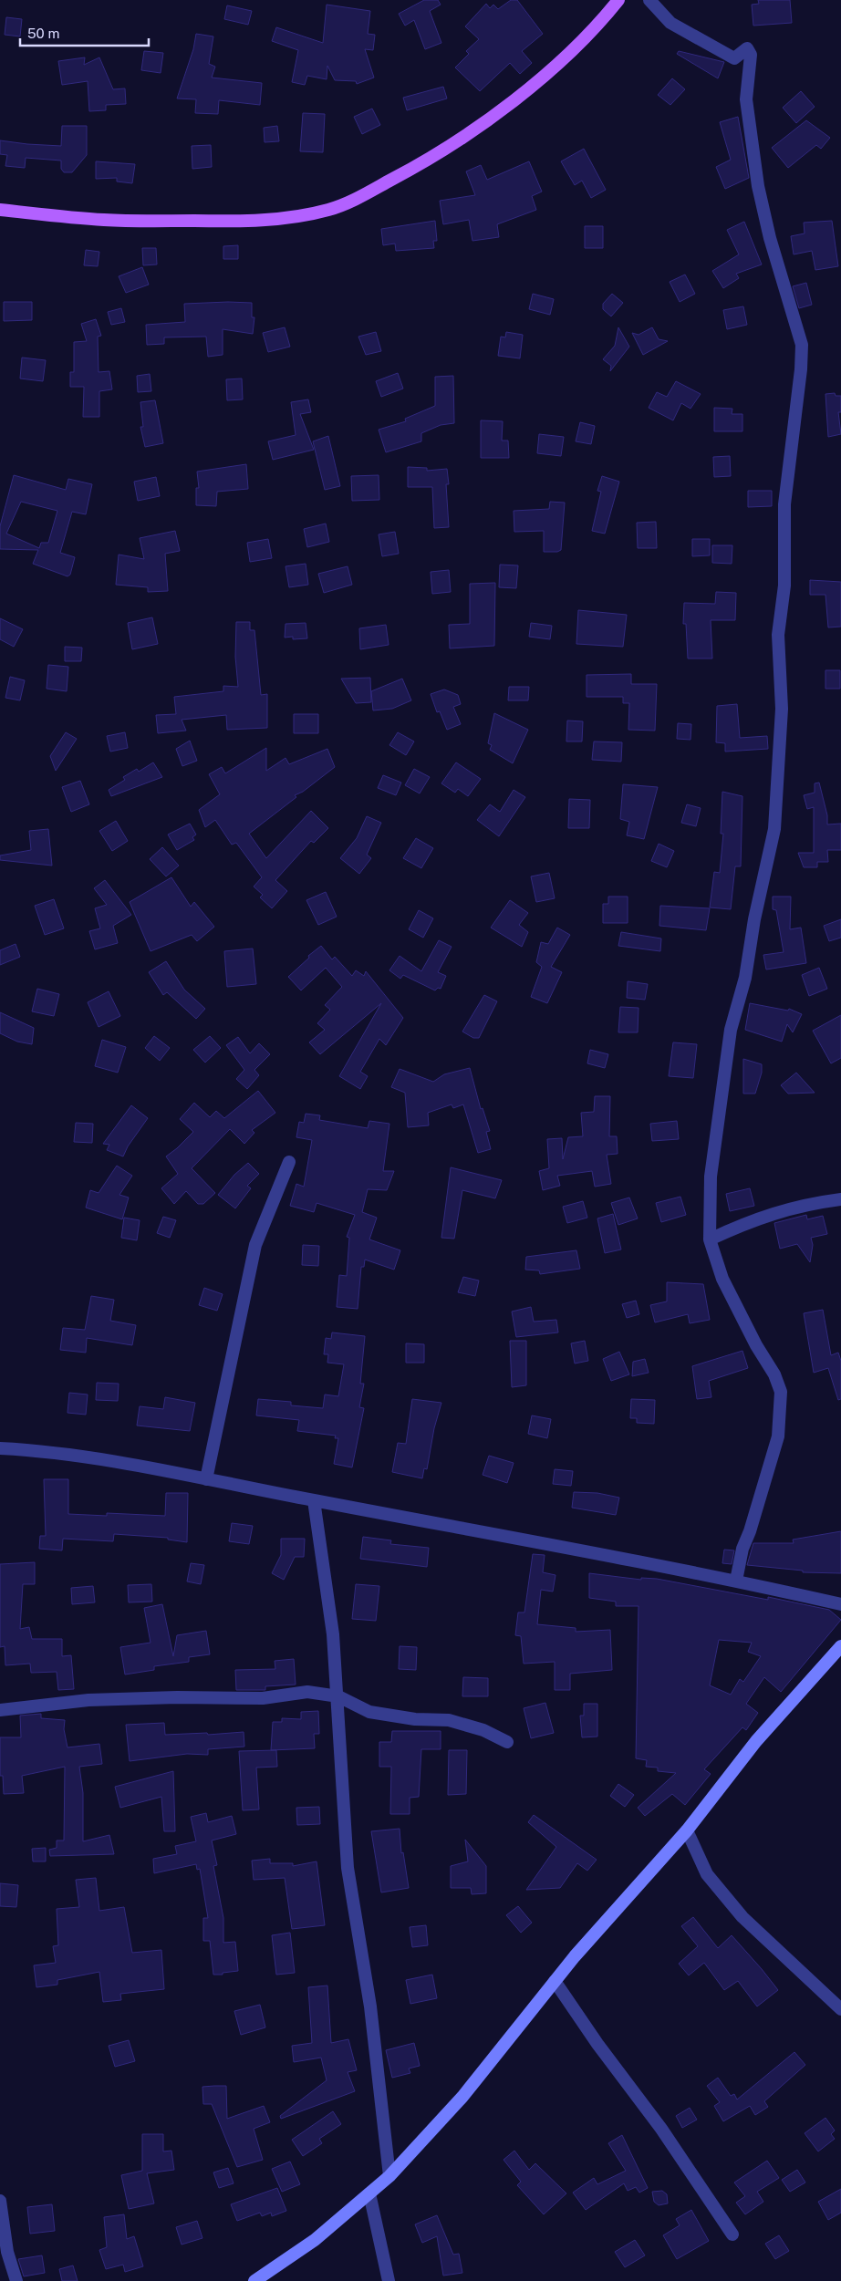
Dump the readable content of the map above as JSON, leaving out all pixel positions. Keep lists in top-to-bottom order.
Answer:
{
  "scale_bar": "50 m"
}
